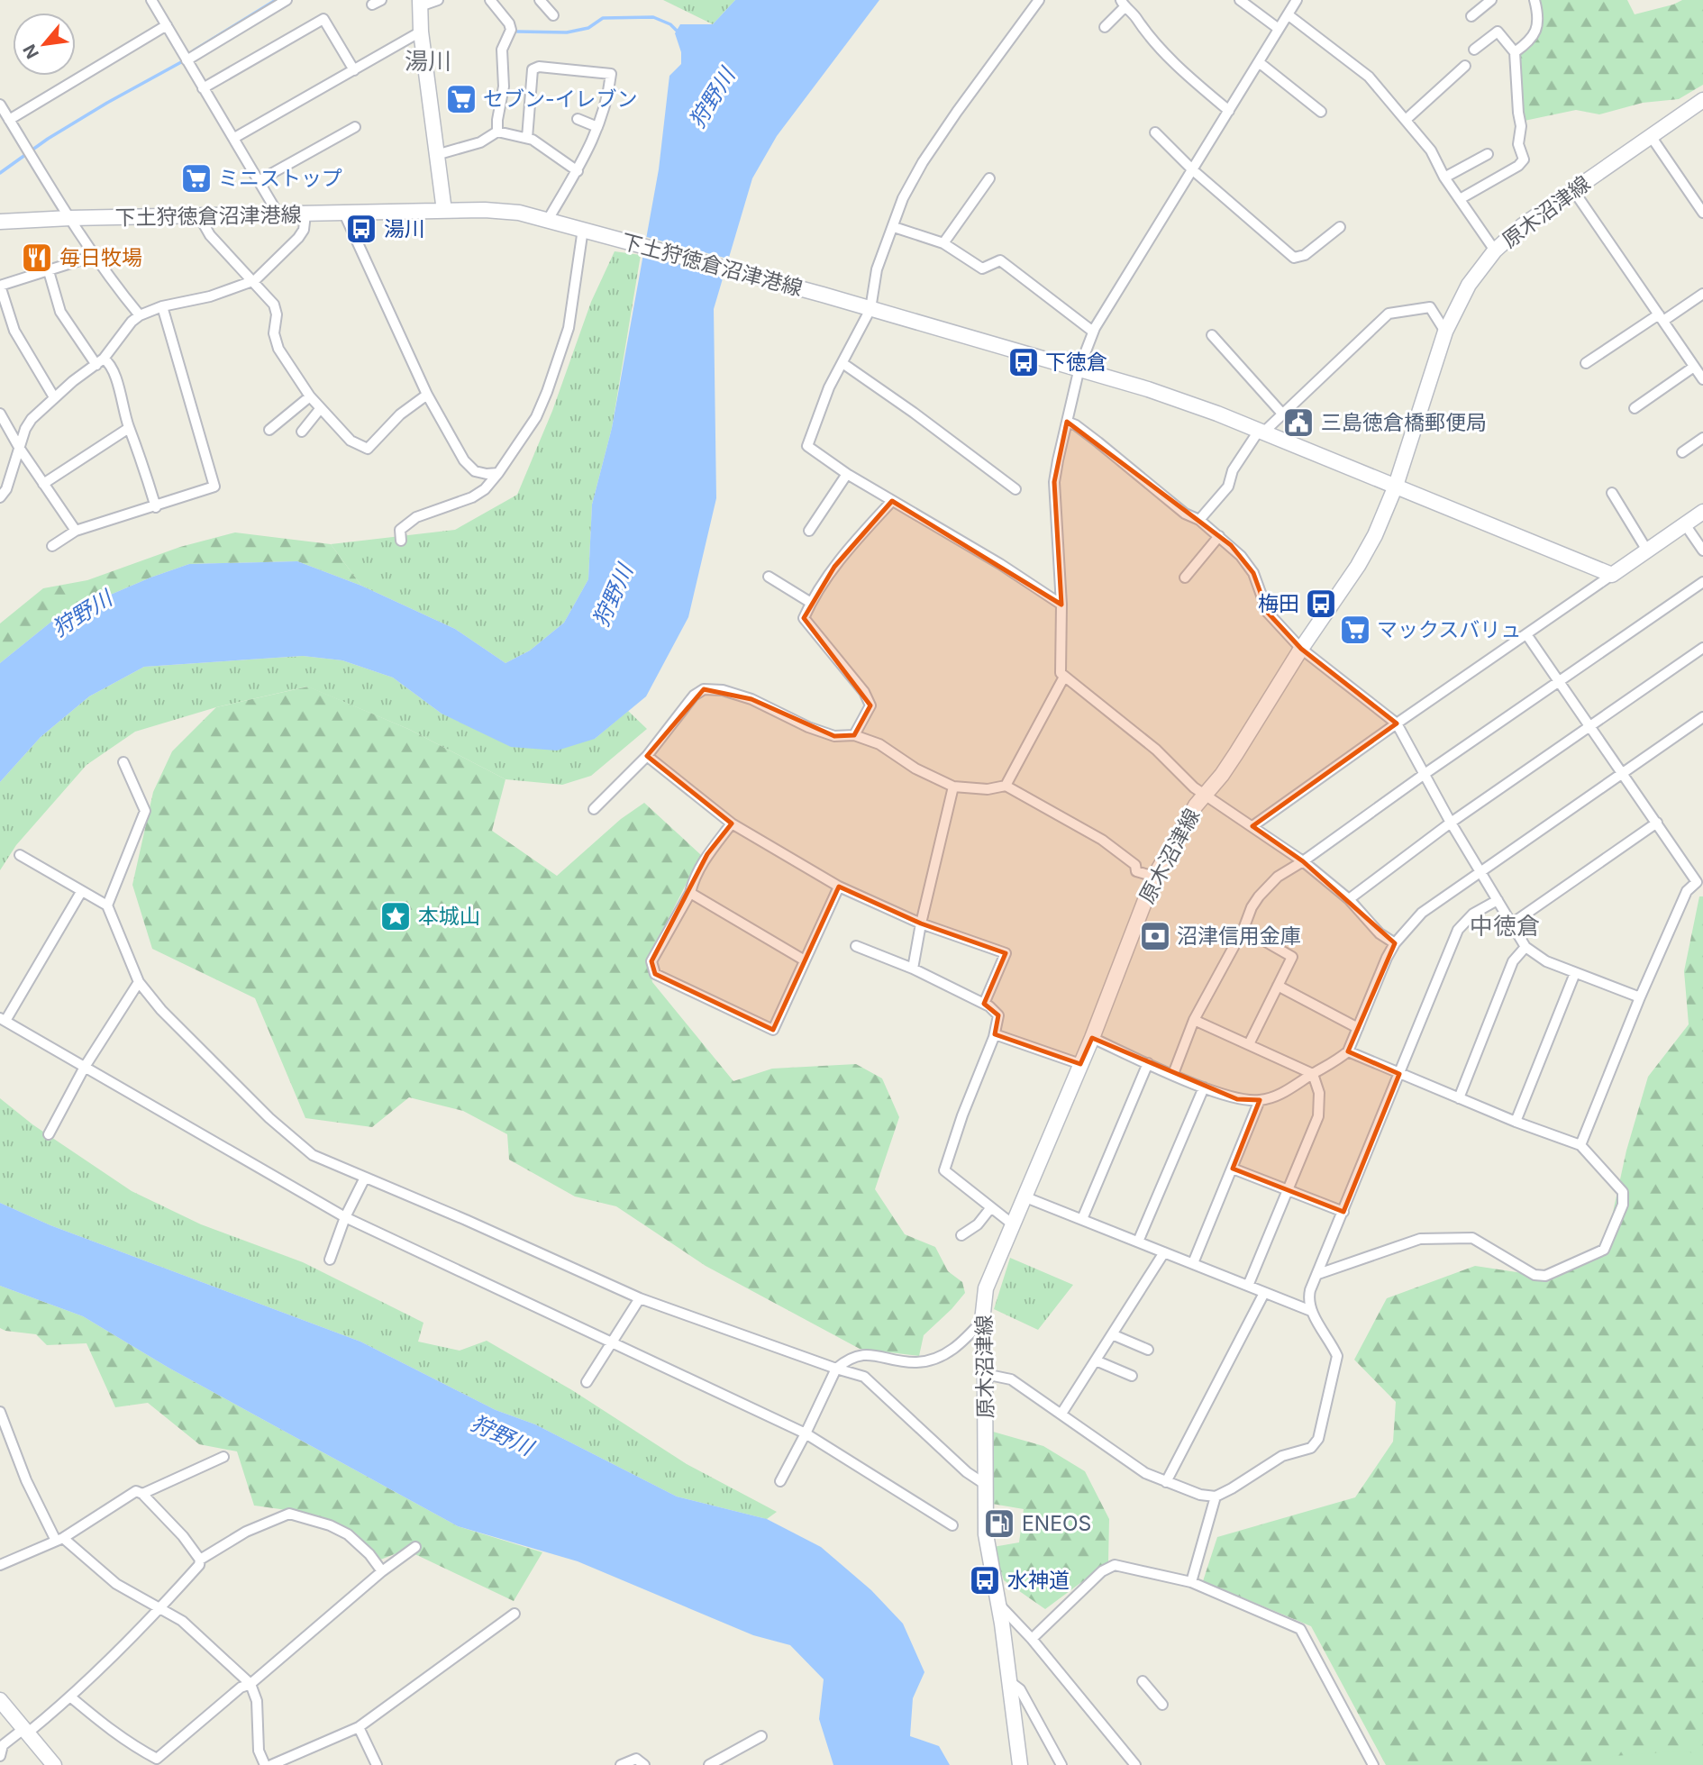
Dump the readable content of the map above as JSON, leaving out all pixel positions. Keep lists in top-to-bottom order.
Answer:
{
  "streets": {
    "main road": ["原木沼津線", "下土狩徳倉沼津港線"]
  },
  "crossings": [
    ["原木沼津線", "下土狩徳倉沼津港線"]
  ],
  "districts": ["湯川", "中徳倉"],
  "water": ["狩野川"],
  "places": {
    "supermarket": ["セブン-イレブン", "ミニストップ", "マックスバリュ"],
    "bus stop": [
      "湯川",
      "下徳倉",
      "梅田",
      "水神道"
    ],
    "restaurant": ["毎日牧場"],
    "public building": ["三島徳倉橋郵便局"],
    "place": ["本城山"],
    "bank": ["沼津信用金庫"],
    "fuel station": ["ENEOS"]
  },
  "north": "bottom left"
}
